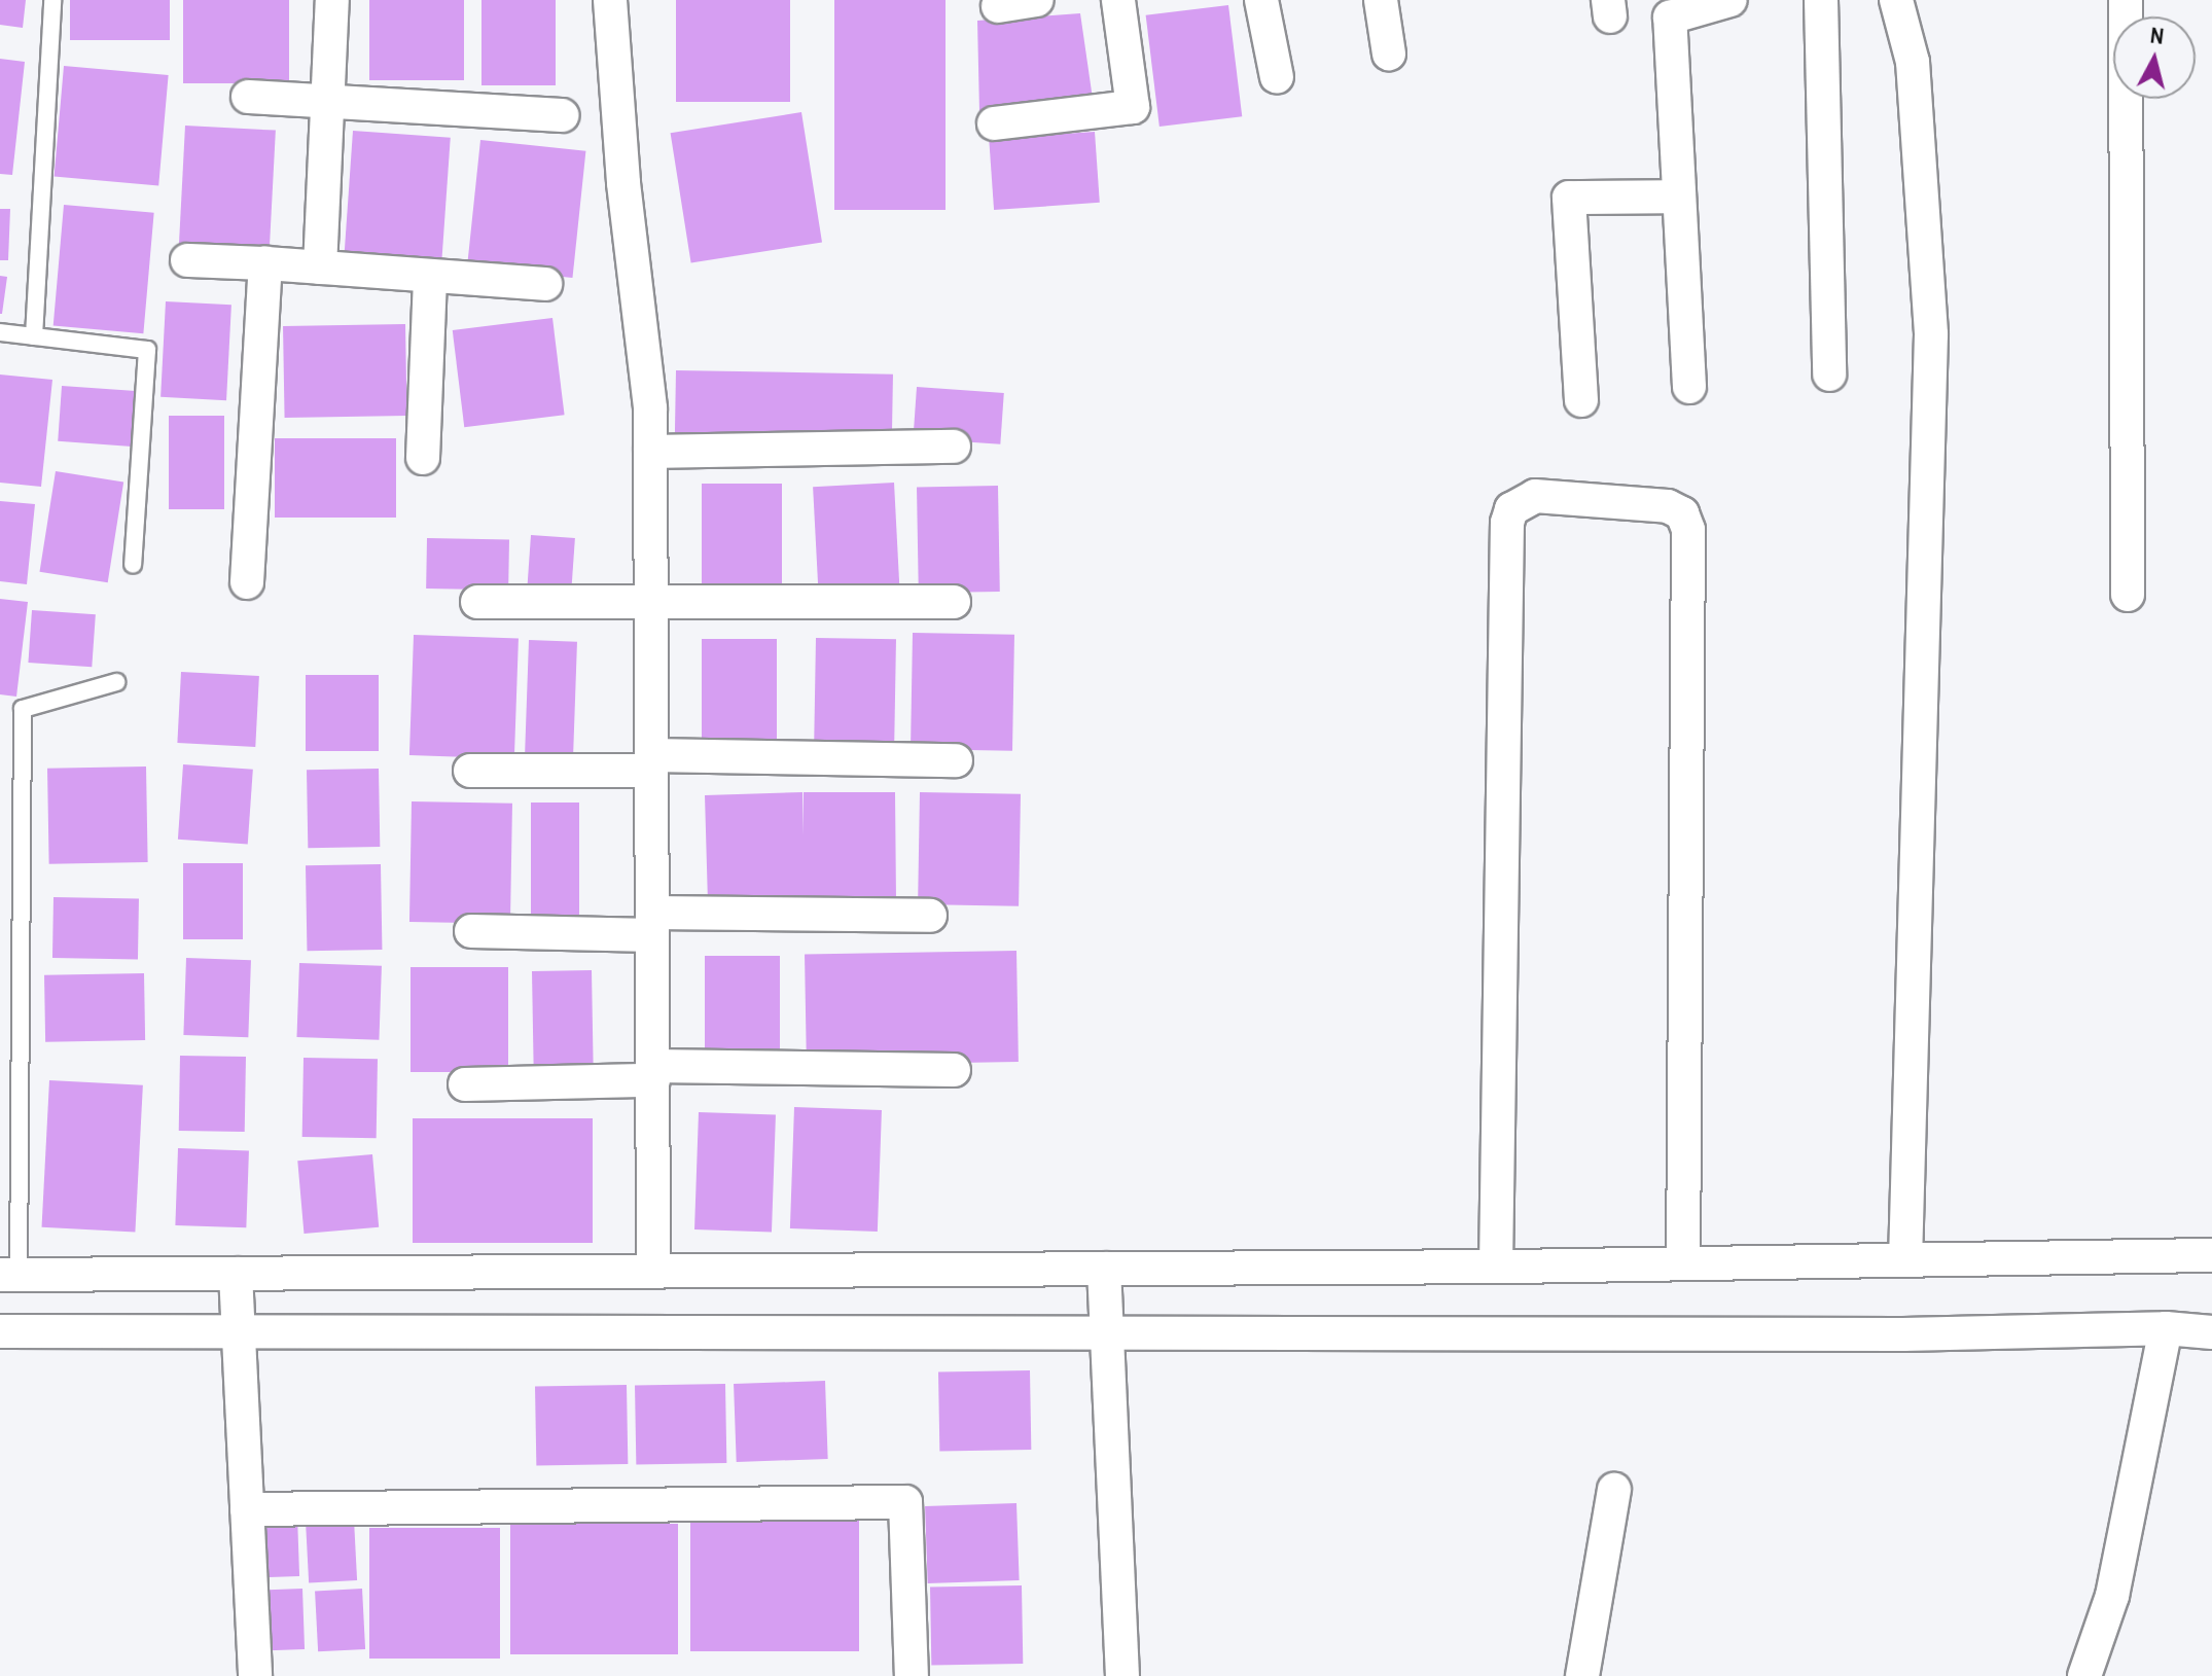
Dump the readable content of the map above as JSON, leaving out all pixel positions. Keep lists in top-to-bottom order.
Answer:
{
  "north": "top"
}
